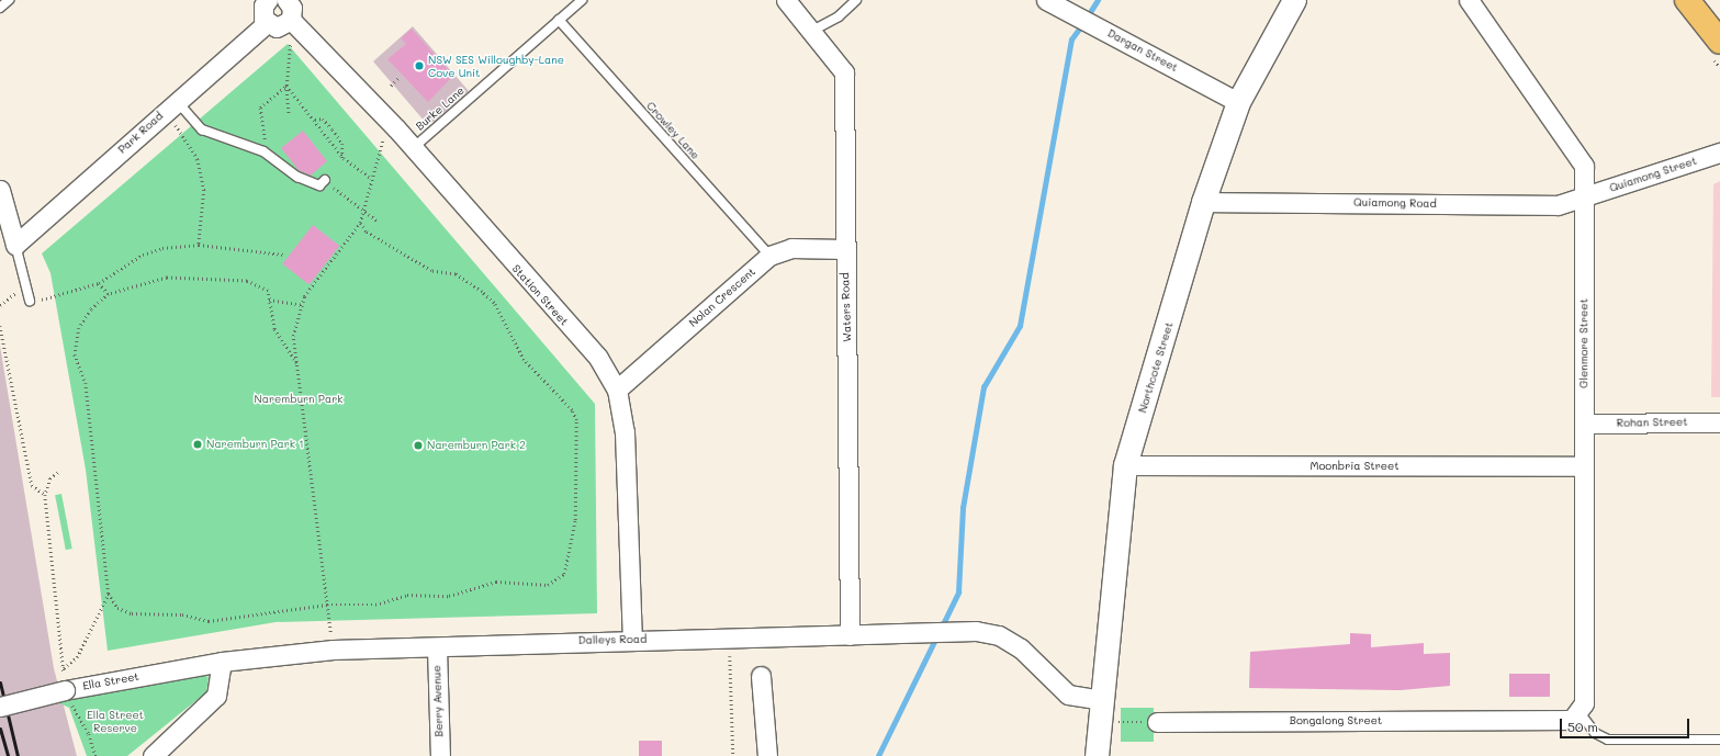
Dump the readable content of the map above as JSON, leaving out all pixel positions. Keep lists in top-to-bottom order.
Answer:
{
  "streets": {
    "street": [
      "Dargan Street",
      "Park Road",
      "Quiamong Street",
      "Quiamong Road",
      "Station Street",
      "Nolan Crescent",
      "Waters Road",
      "Glenmore Street",
      "Northcote Street",
      "Rohan Street",
      "Moonbria Street",
      "Dalleys Road",
      "Ella Street",
      "Berry Avenue",
      "Bongalong Street"
    ],
    "lane": ["Burke Lane", "Crowley Lane"]
  },
  "crossings": [
    ["Dargan Street", "Northcote Street"],
    ["Burke Lane", "Crowley Lane"],
    ["Burke Lane", "Station Street"],
    ["Crowley Lane", "Nolan Crescent"],
    ["Quiamong Street", "Quiamong Road"],
    ["Quiamong Street", "Glenmore Street"],
    ["Quiamong Road", "Glenmore Street"],
    ["Quiamong Road", "Northcote Street"],
    ["Station Street", "Nolan Crescent"],
    ["Station Street", "Dalleys Road"],
    ["Nolan Crescent", "Waters Road"],
    ["Waters Road", "Dalleys Road"],
    ["Glenmore Street", "Rohan Street"],
    ["Glenmore Street", "Moonbria Street"],
    ["Glenmore Street", "Bongalong Street"],
    ["Northcote Street", "Moonbria Street"],
    ["Northcote Street", "Dalleys Road"],
    ["Dalleys Road", "Ella Street"],
    ["Dalleys Road", "Berry Avenue"]
  ],
  "parks": ["Naremburn Park", "Ella Street Reserve"],
  "places": ["NSW SES Willoughby-Lane Cove Unit", "Naremburn Park 1", "Naremburn Park 2"],
  "scale_bar": "50 m"
}
